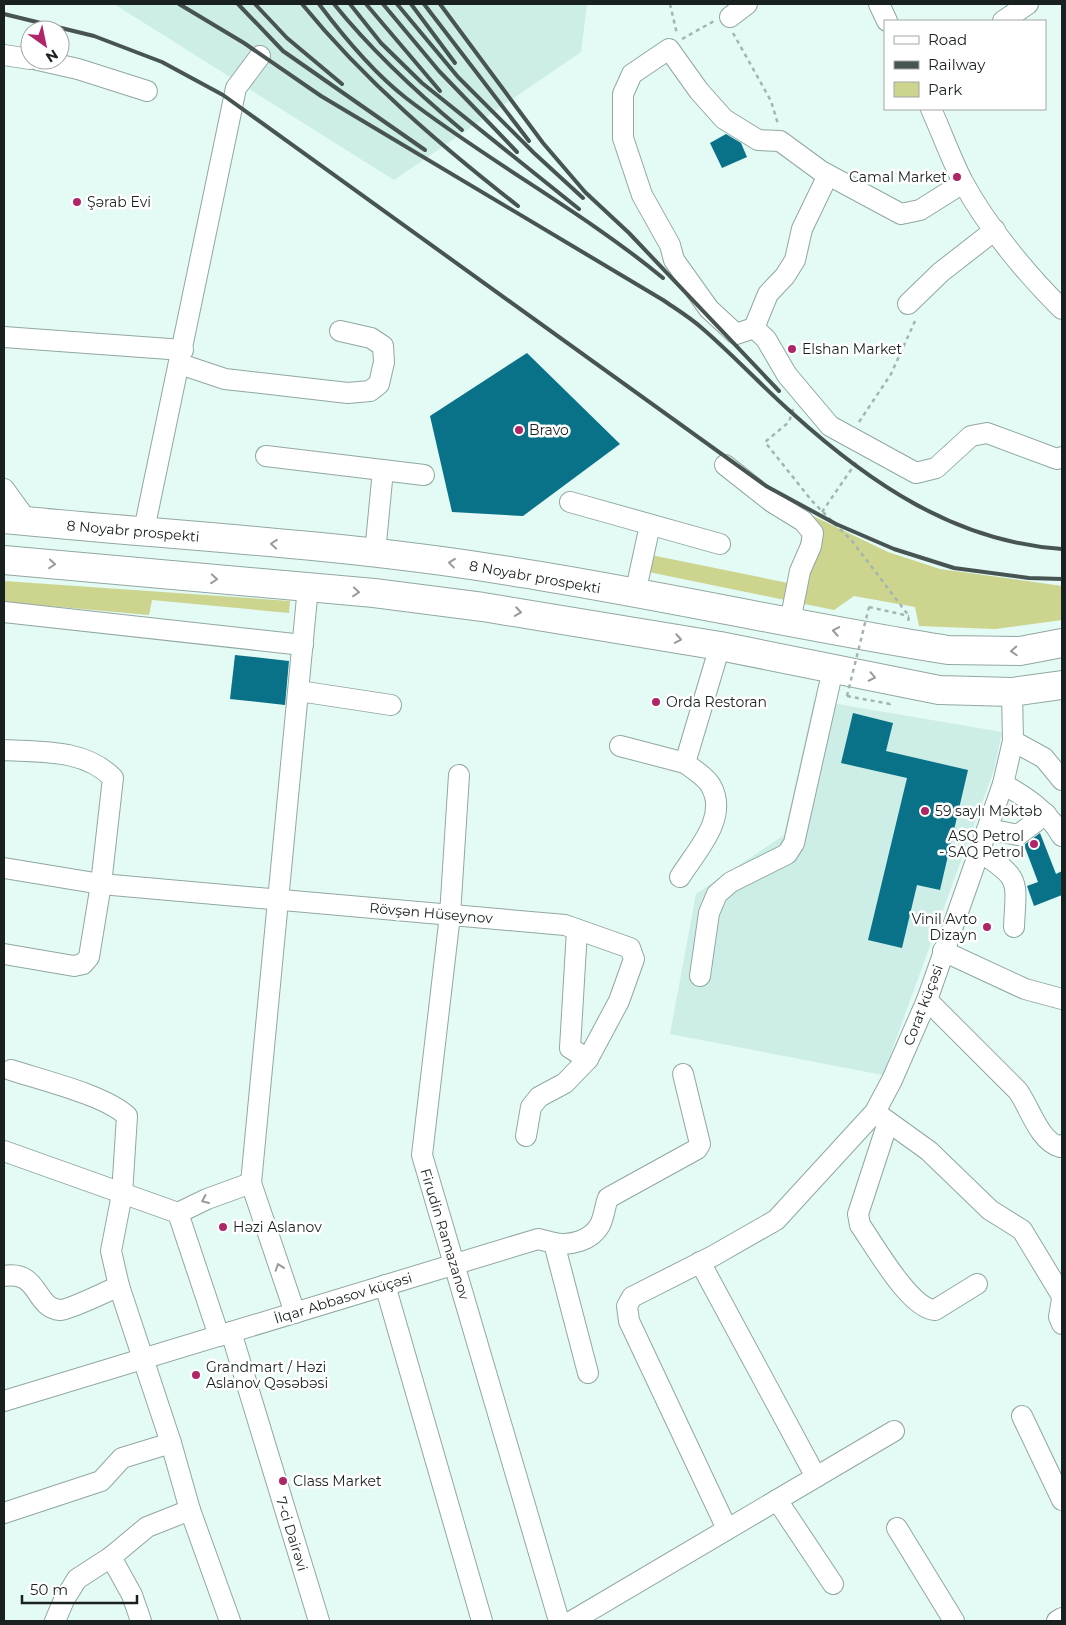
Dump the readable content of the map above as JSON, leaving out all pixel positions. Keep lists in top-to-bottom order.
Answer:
{
  "streets": {
    "highway": ["8 Noyabr prospekti"],
    "street": [
      "Rövşən Hüseynov",
      "Corat küçəsi",
      "Firudin Ramazanov",
      "İlqar Abbasov küçəsi",
      "7-ci Dairəvi"
    ]
  },
  "crossings": [
    ["Rövşən Hüseynov", "Firudin Ramazanov"],
    ["Firudin Ramazanov", "İlqar Abbasov küçəsi"],
    ["İlqar Abbasov küçəsi", "7-ci Dairəvi"]
  ],
  "places": [
    "Camal Market",
    "Şərab Evi",
    "Elshan Market",
    "Bravo",
    "Orda Restoran",
    "59 saylı Məktəb",
    "ASQ Petrol - SAQ Petrol",
    "Vinil Avto Dizayn",
    "Həzi Aslanov",
    "Grandmart / Həzi Aslanov Qəsəbəsi",
    "Class Market"
  ],
  "legend": ["Road", "Railway", "Park"],
  "scale_bar": "50 m",
  "north": "bottom right"
}
